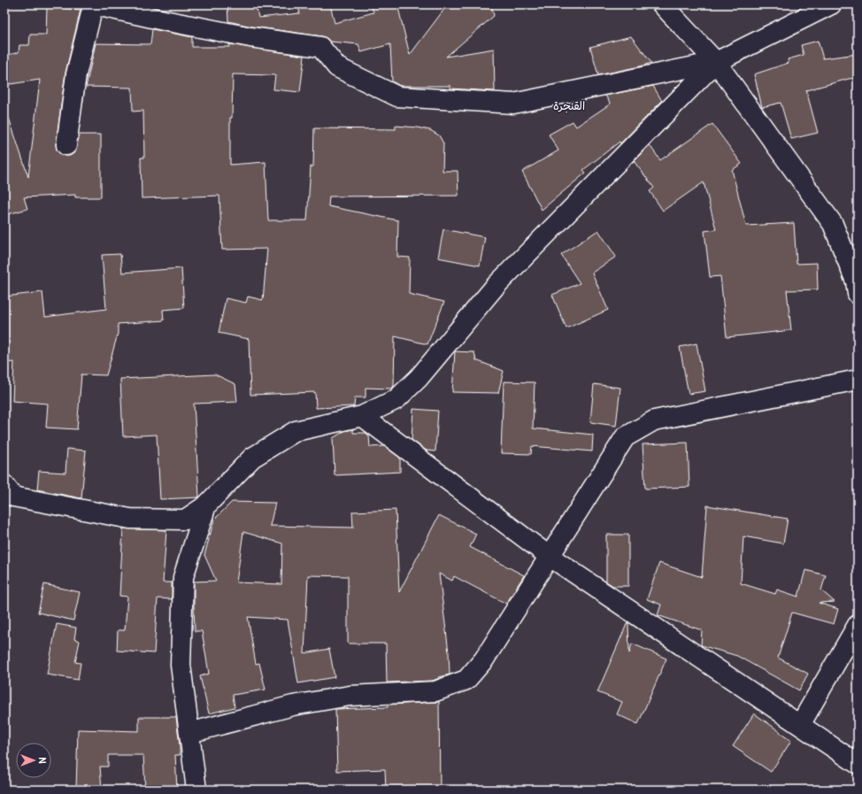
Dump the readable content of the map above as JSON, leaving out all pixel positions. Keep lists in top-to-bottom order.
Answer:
{
  "districts": ["القنجرة"],
  "north": "right"
}
